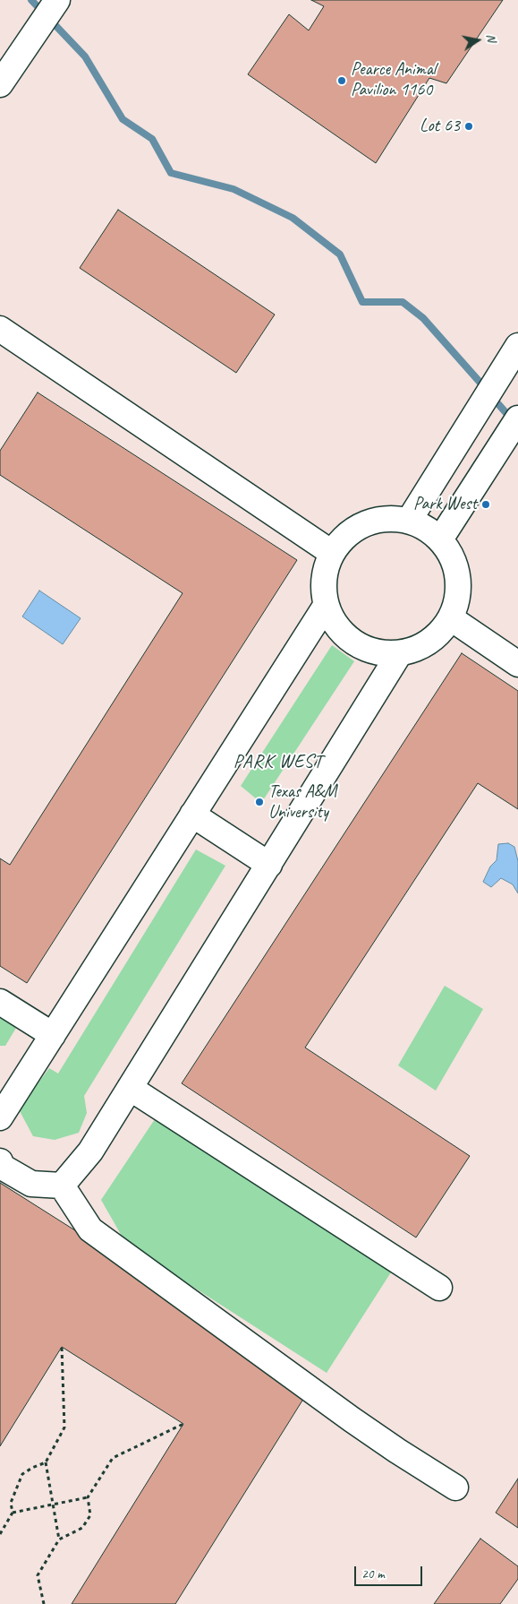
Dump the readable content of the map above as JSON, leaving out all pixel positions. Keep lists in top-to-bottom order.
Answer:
{
  "districts": ["PARK WEST"],
  "places": [
    "Pearce Animal Pavilion 1160",
    "Lot 63",
    "Park West",
    "Texas A&M University"
  ],
  "scale_bar": "20 m",
  "north": "right"
}
